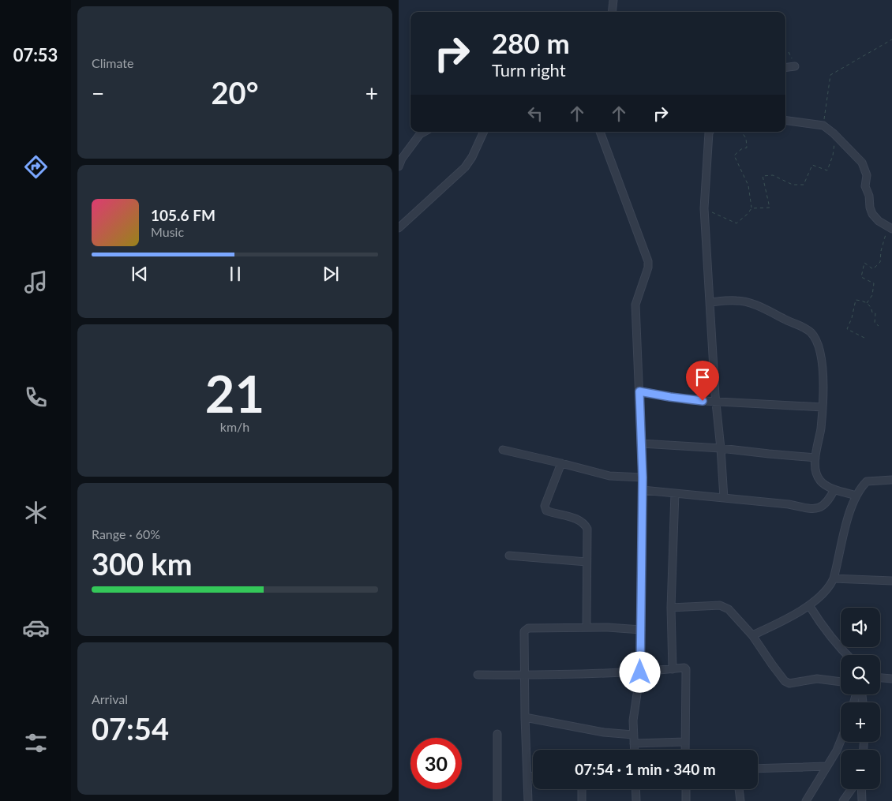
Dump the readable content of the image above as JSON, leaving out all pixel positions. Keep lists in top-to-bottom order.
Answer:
{
  "page": {
    "tabs": "07:53",
    "tile": [
      "Climate",
      ["21", "km/h"],
      ["Range · 60%", "300 km"],
      ["Arrival", "07:54"]
    ],
    "turn": ["280 m", "Turn right"],
    "heat": ["−", "20°", "+"],
    "song": ["105.6 FM", "Music"],
    "map_buttons": ["+", "−"],
    "limit": "30",
    "trip": "07:54 · 1 min · 340 m"
  }
}
